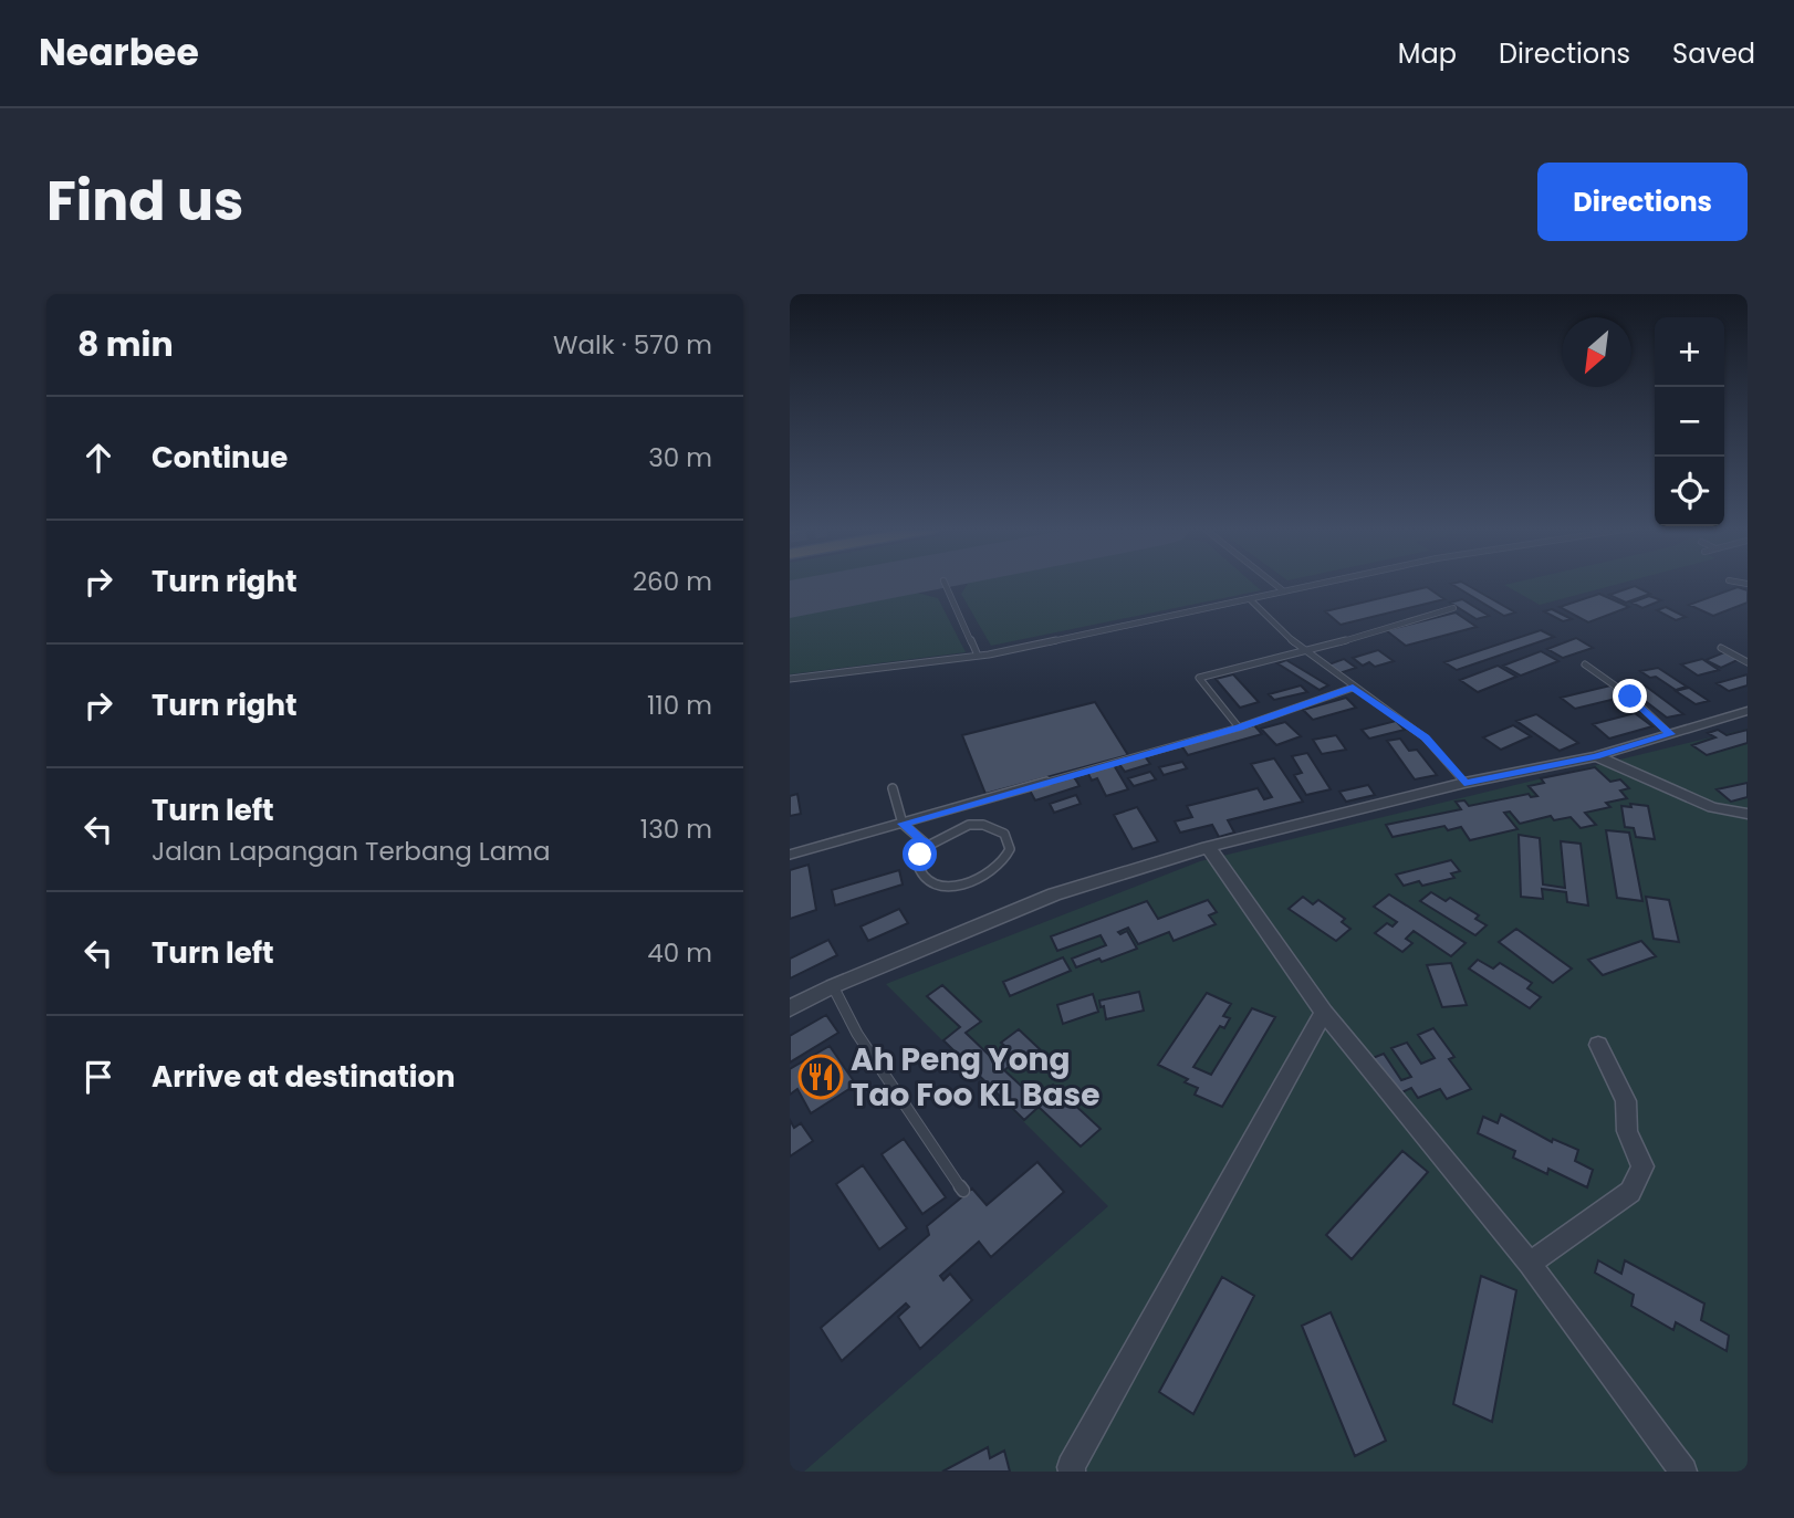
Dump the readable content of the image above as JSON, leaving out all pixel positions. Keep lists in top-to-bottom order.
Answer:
{
  "places": {
    "restaurant": ["Ah Peng Yong Tao Foo KL Base"]
  },
  "north": "bottom left",
  "page": {
    "header": "Nearbee",
    "nav": ["Map", "Directions", "Saved"],
    "title": "Find us",
    "buttons": "Directions",
    "heading": ["8 min", "Walk · 570 m"],
    "map_buttons": ["+", "−"],
    "list": [
      ["Continue", "30 m"],
      ["Turn right", "260 m"],
      ["Turn right", "110 m"],
      ["Turn left", "Jalan Lapangan Terbang Lama", "130 m"],
      ["Turn left", "40 m"],
      "Arrive at destination"
    ]
  }
}
